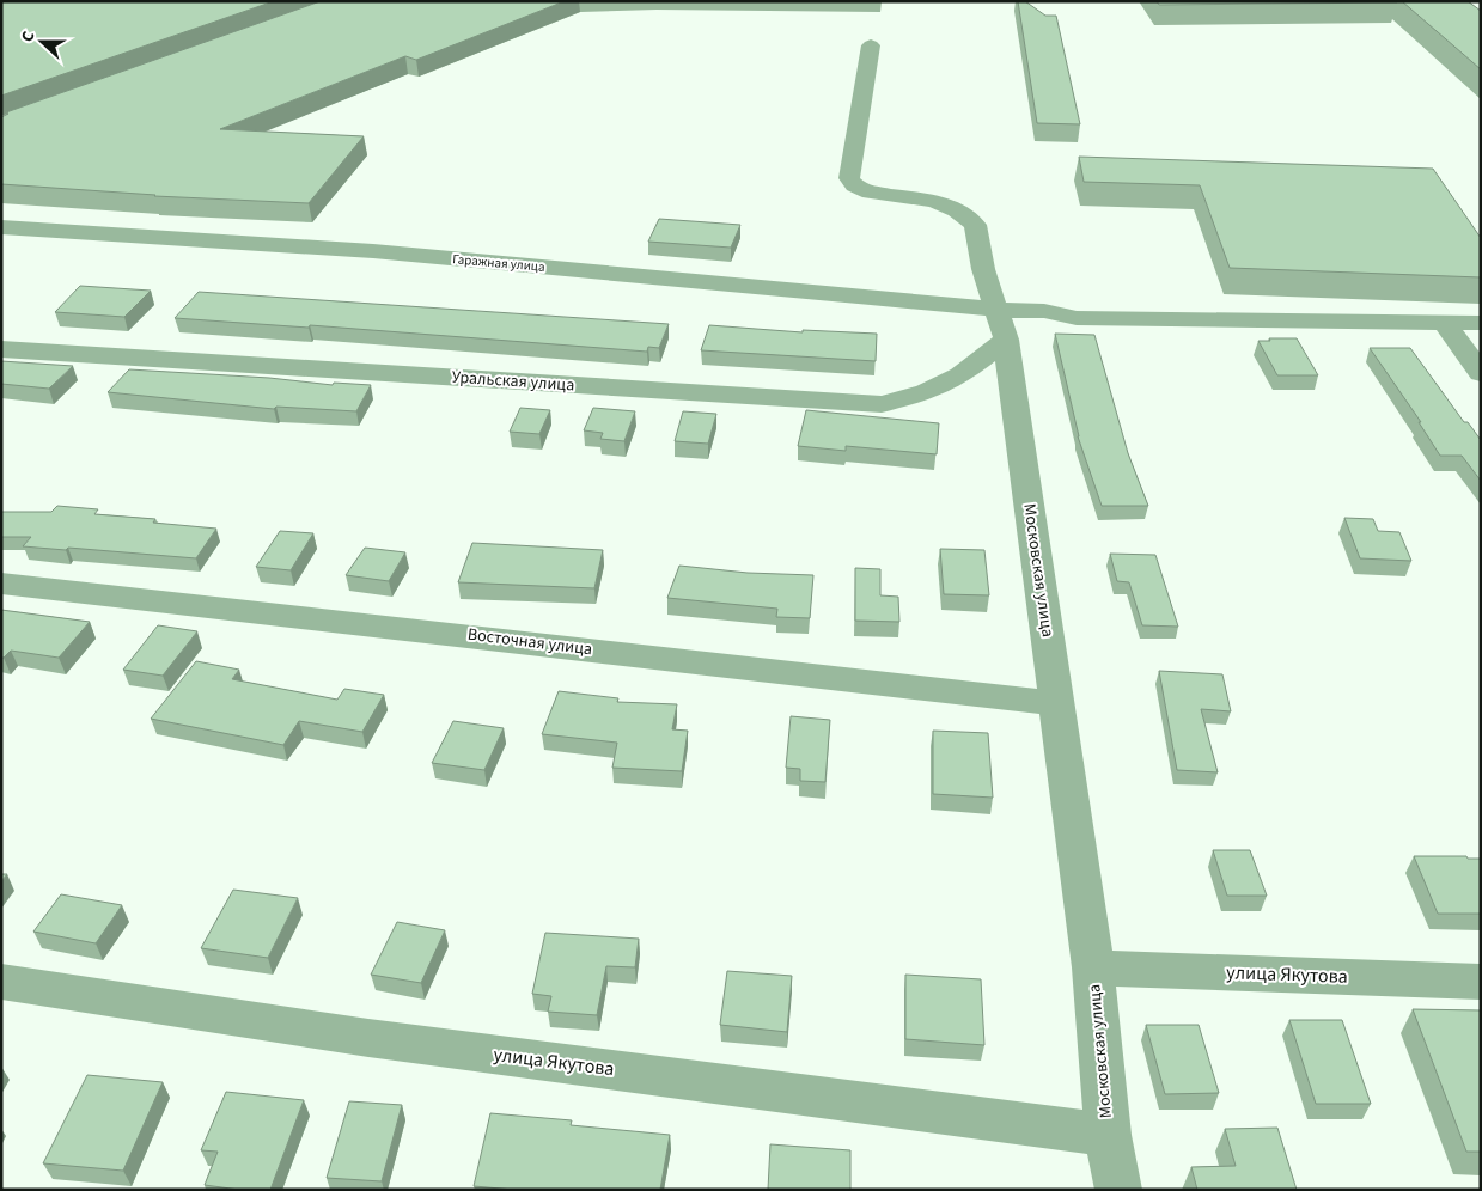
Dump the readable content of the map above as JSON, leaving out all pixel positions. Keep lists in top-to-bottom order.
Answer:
{
  "streets": {
    "street": [
      "Гаражная улица",
      "Уральская улица",
      "Московская улица",
      "Восточная улица",
      "улица Якутова"
    ]
  },
  "crossings": [
    ["Гаражная улица", "Уральская улица"],
    ["Гаражная улица", "Московская улица"],
    ["Уральская улица", "Московская улица"],
    ["Московская улица", "Восточная улица"],
    ["Московская улица", "улица Якутова"]
  ],
  "north": "left"
}
